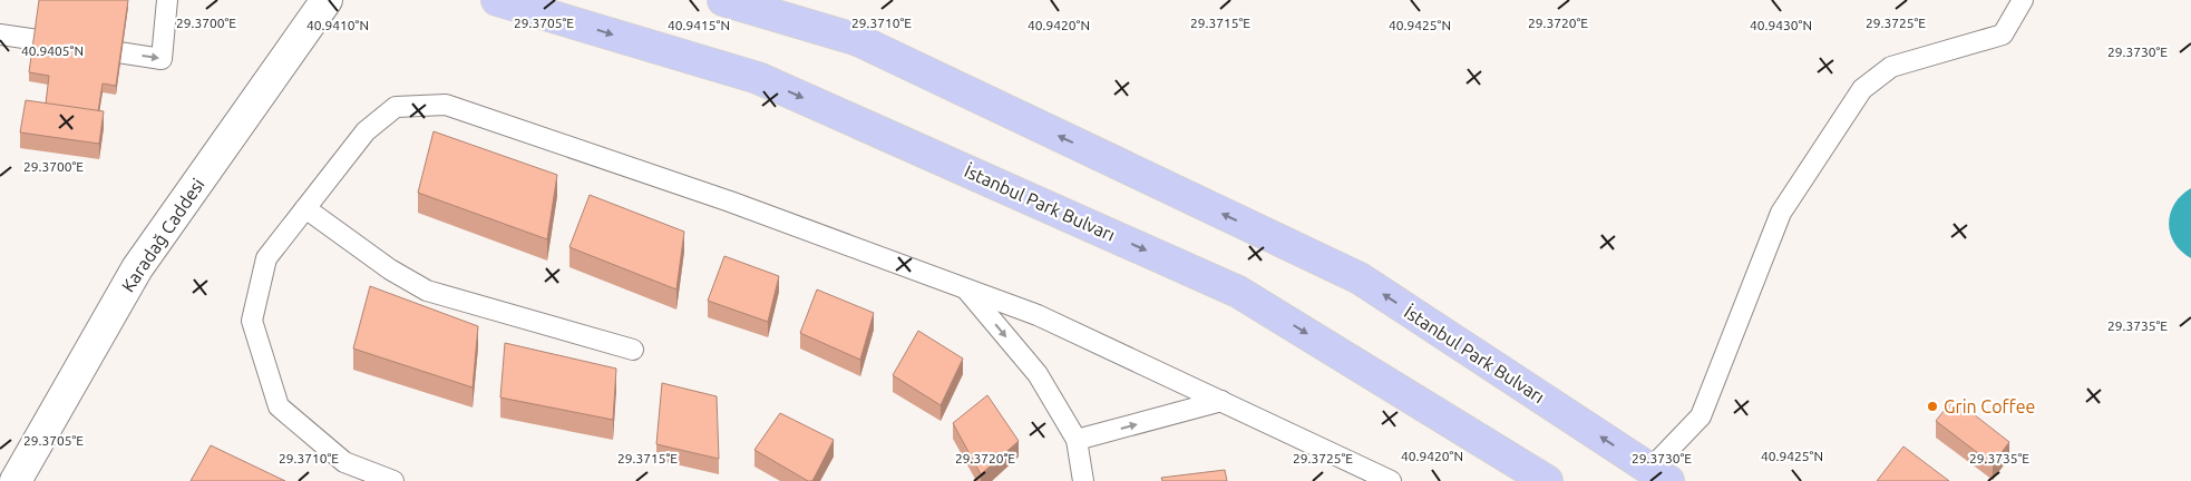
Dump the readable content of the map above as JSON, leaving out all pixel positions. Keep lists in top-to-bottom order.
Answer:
{
  "streets": {
    "highway": ["İstanbul Park Bulvarı"],
    "street": ["Karadağ Caddesi"]
  },
  "places": ["Grin Coffee"],
  "coordinates": [
    "29.3725°E",
    "29.3700°E",
    "29.3705°E",
    "29.3710°E",
    "29.3715°E",
    "29.3720°E",
    "40.9410°N",
    "40.9415°N",
    "40.9425°N",
    "40.9430°N",
    "40.9420°N",
    "40.9405°N",
    "29.3730°E",
    "29.3735°E"
  ]
}
